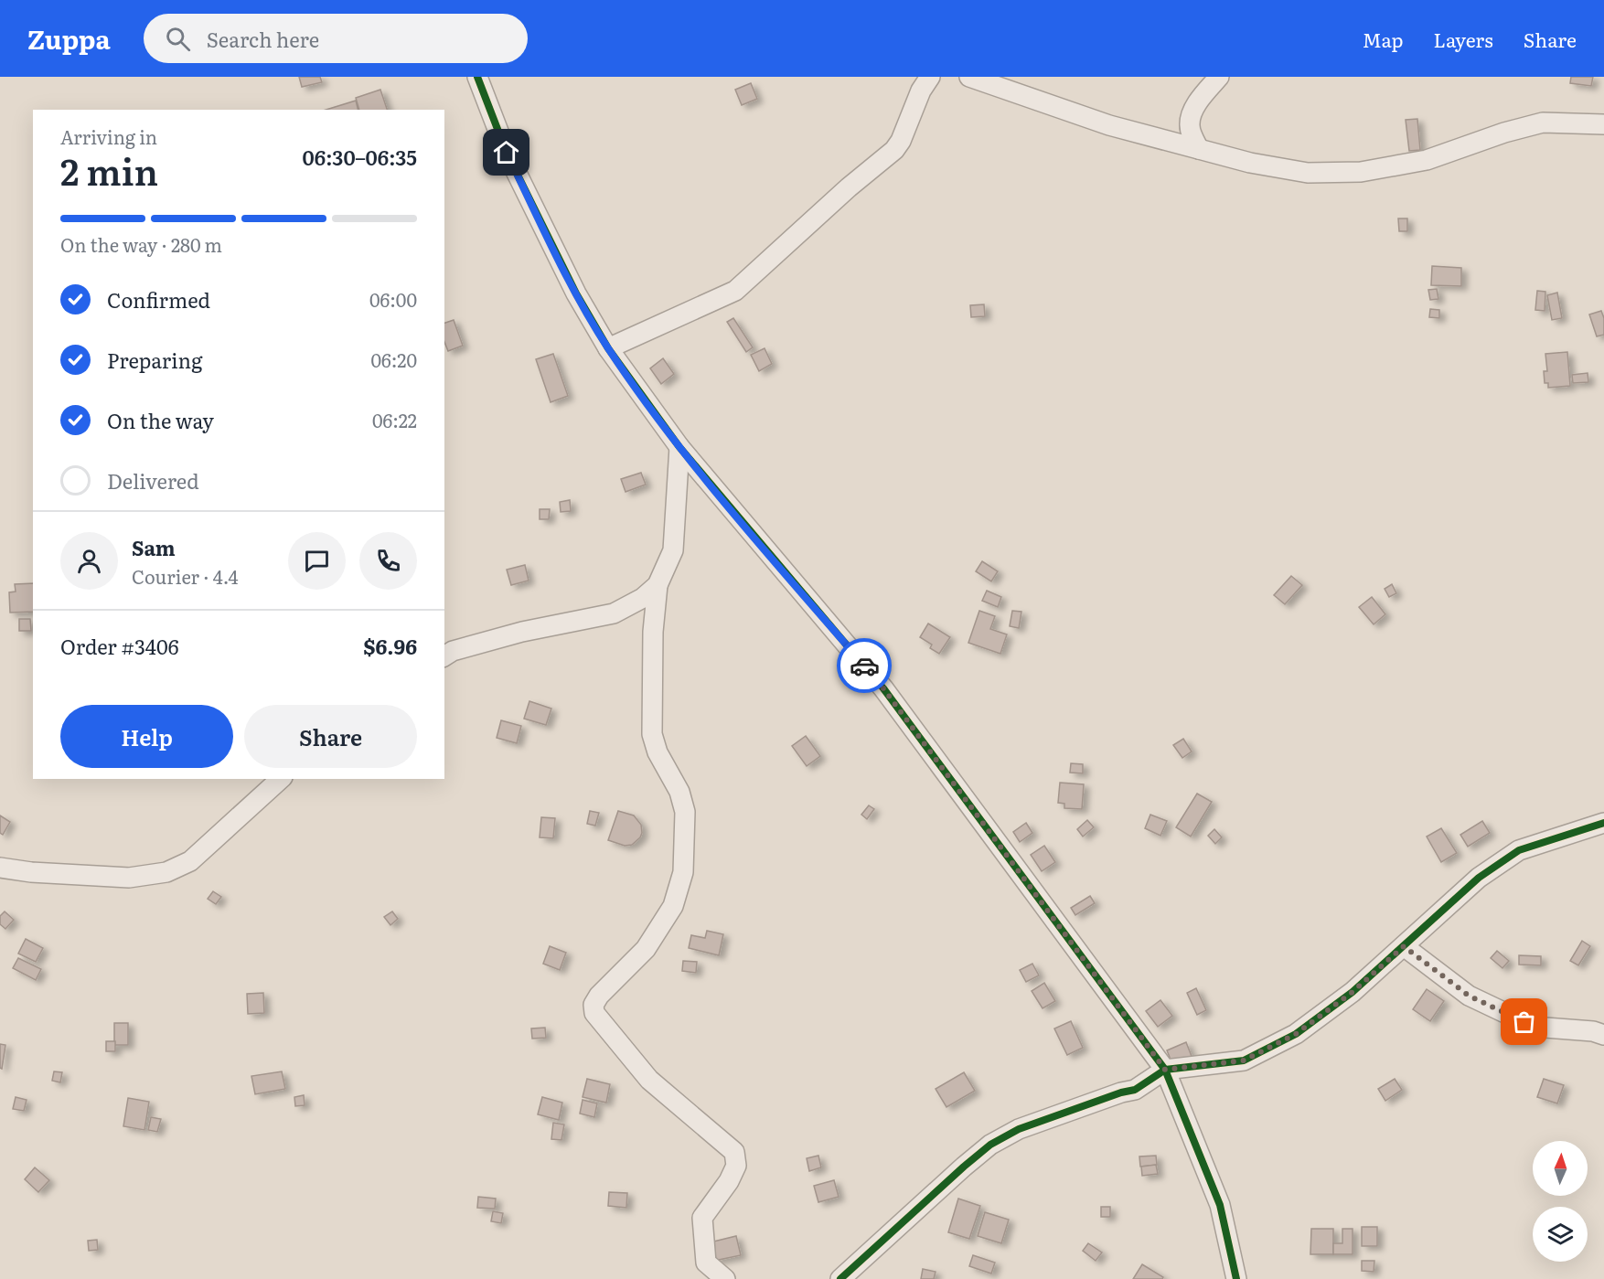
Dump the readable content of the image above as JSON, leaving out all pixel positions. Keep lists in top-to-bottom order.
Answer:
{
  "north": "top",
  "page": {
    "header": "Zuppa",
    "search": "Search here",
    "nav": ["Map", "Layers", "Share"],
    "heading": ["2 min", "Arriving in", "06:30–06:35"],
    "panel": [
      "Sam",
      "Courier · 4.4",
      "Order #3406",
      "$6.96"
    ],
    "bar": "On the way · 280 m",
    "list": [
      ["Confirmed", "06:00"],
      ["Preparing", "06:20"],
      ["On the way", "06:22"],
      "Delivered"
    ],
    "buttons": ["Help", "Share"]
  }
}
